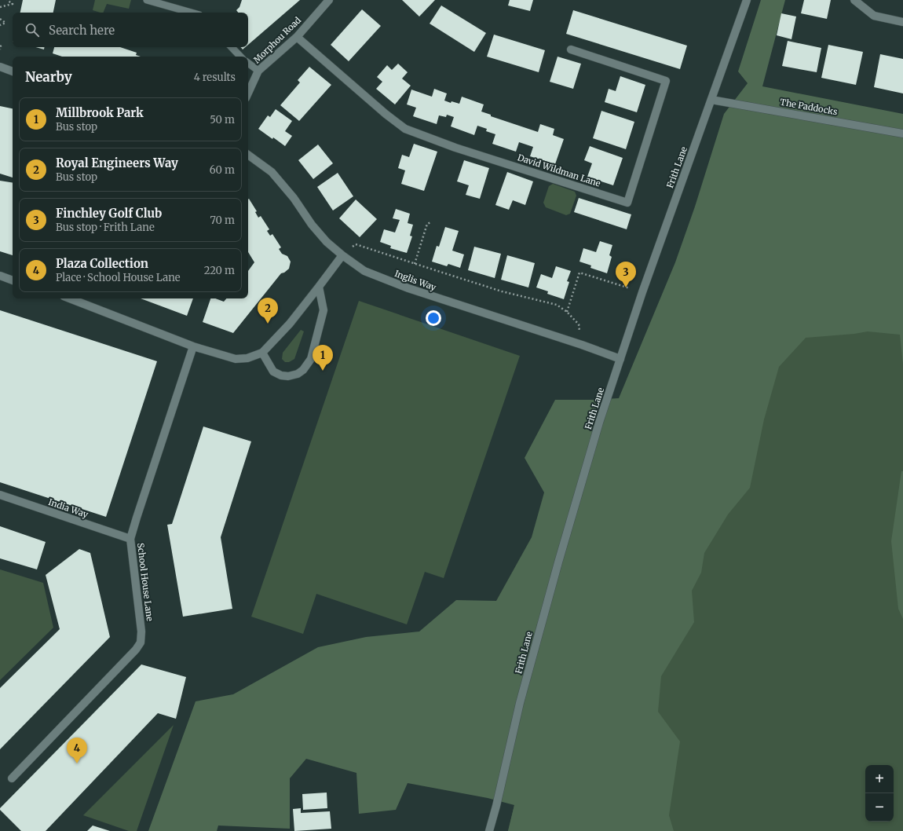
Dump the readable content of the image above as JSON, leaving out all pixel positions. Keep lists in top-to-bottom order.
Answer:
{
  "streets": {
    "street": [
      "Morphou Road",
      "The Paddocks",
      "Frith Lane",
      "David Wildman Lane",
      "Inglis Way",
      "India Way",
      "School House Lane"
    ]
  },
  "crossings": [
    ["Morphou Road", "David Wildman Lane"],
    ["The Paddocks", "Frith Lane"],
    ["Frith Lane", "Inglis Way"],
    ["India Way", "School House Lane"]
  ],
  "page": {
    "search": "Search here",
    "heading": ["Nearby", "4 results"],
    "list": [
      {
        "mark": "1",
        "name": "Millbrook Park",
        "note": "Bus stop",
        "value": "50 m"
      },
      {
        "mark": "2",
        "name": "Royal Engineers Way",
        "note": "Bus stop",
        "value": "60 m"
      },
      {
        "mark": "3",
        "name": "Finchley Golf Club",
        "note": "Bus stop · Frith Lane",
        "value": "70 m"
      },
      {
        "mark": "4",
        "name": "Plaza Collection",
        "note": "Place · School House Lane",
        "value": "220 m"
      }
    ],
    "pins": [
      "3",
      "2",
      "1",
      "4"
    ],
    "map_buttons": ["+", "−"]
  }
}
